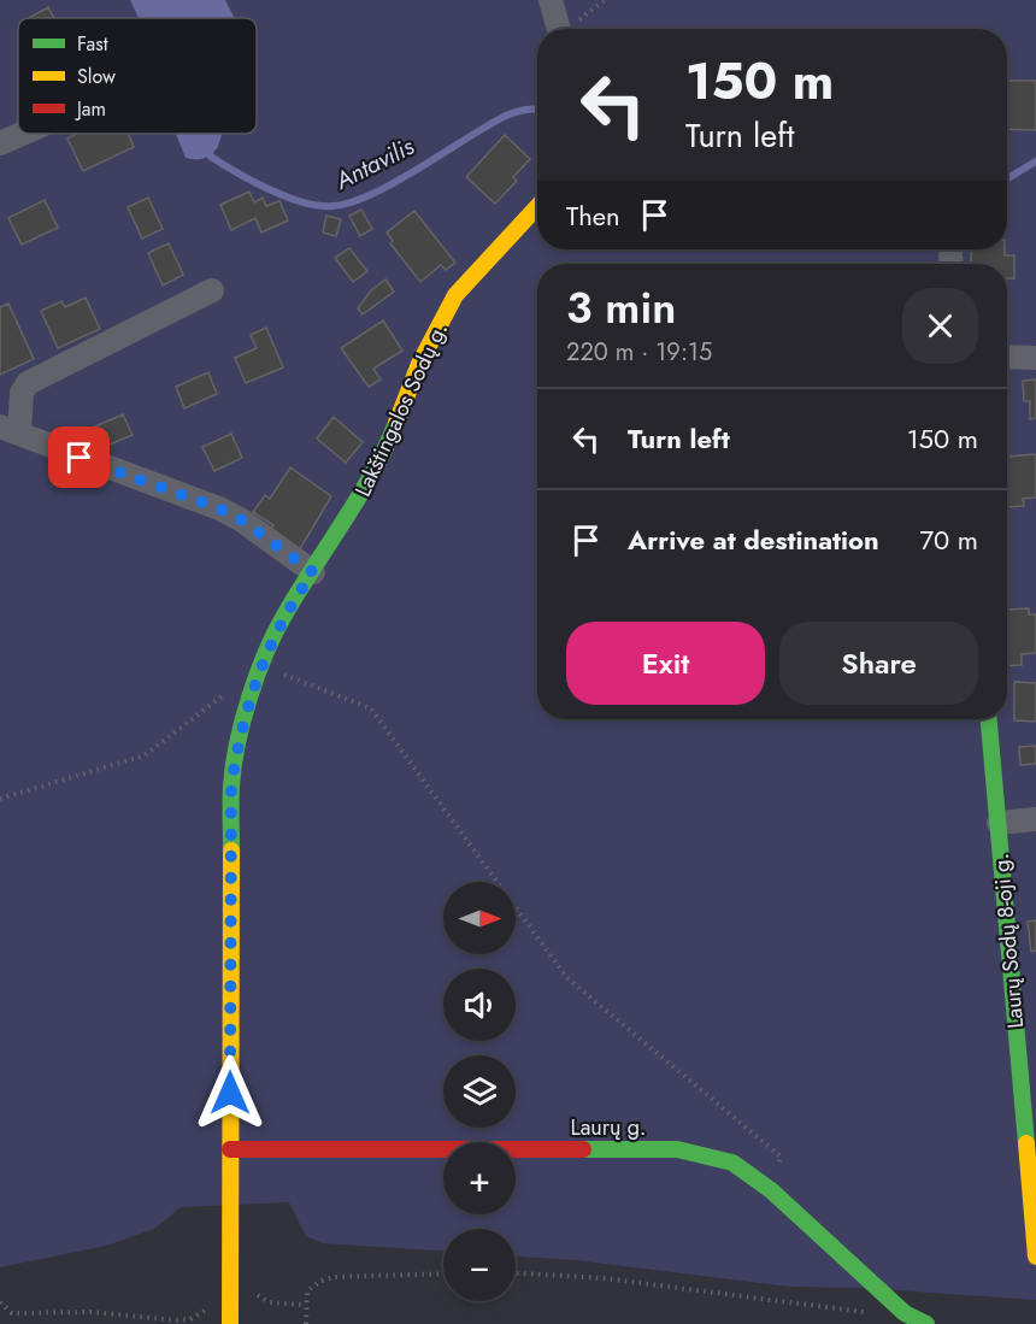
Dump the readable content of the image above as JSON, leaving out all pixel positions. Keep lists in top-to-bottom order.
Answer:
{
  "streets": {
    "street": ["Lakštingalos Sodų g.", "Laurų Sodų 8-oji g.", "Laurų g."]
  },
  "crossings": [
    ["Lakštingalos Sodų g.", "Laurų g."]
  ],
  "water": ["Antavilis"],
  "legend": ["Fast", "Slow", "Jam"],
  "north": "right",
  "page": {
    "turn": ["150 m", "Turn left"],
    "then": "Then",
    "heading": ["3 min", "220 m · 19:15"],
    "list": [
      {
        "name": "Turn left",
        "value": "150 m"
      },
      {
        "name": "Arrive at destination",
        "value": "70 m"
      }
    ],
    "buttons": ["Exit", "Share"],
    "map_buttons": ["+", "−"]
  }
}
